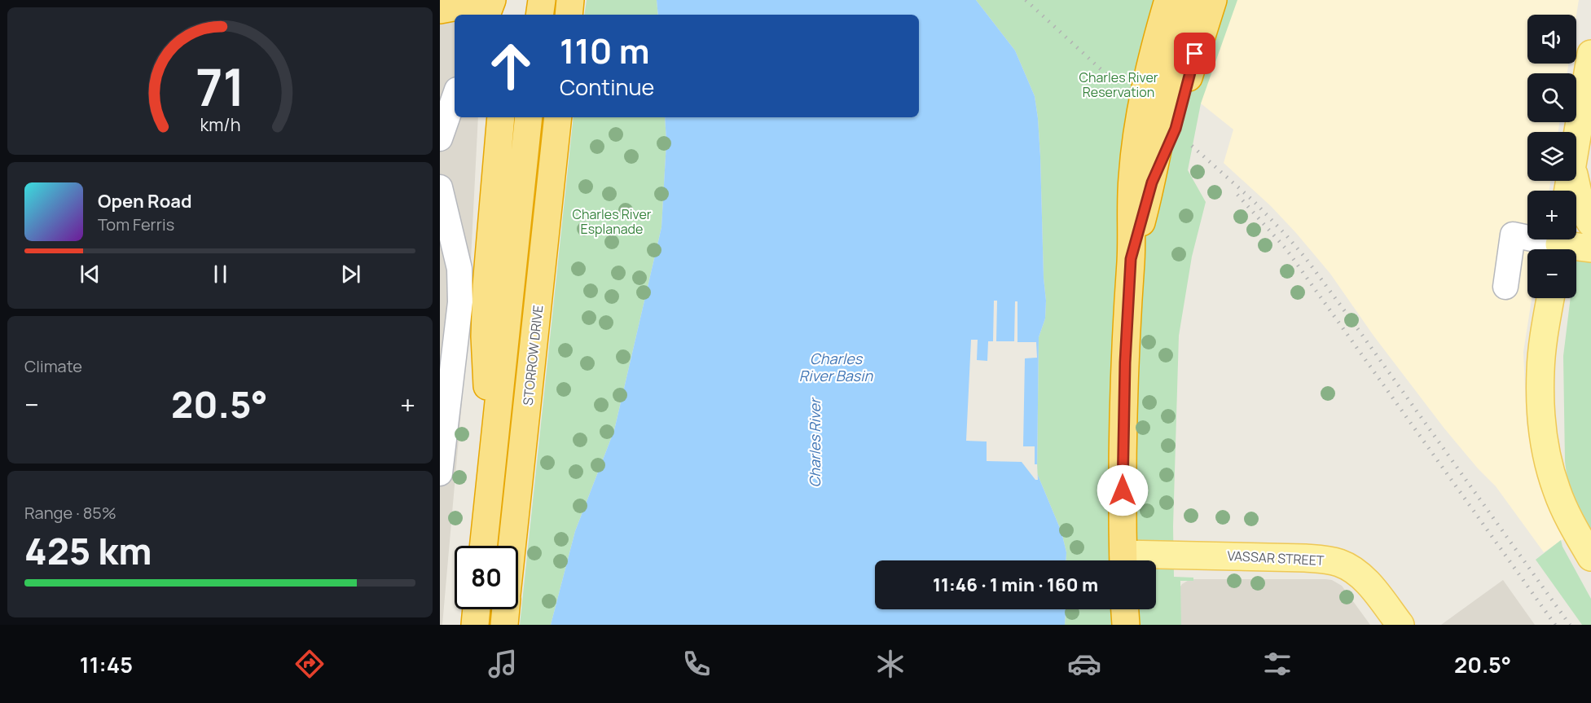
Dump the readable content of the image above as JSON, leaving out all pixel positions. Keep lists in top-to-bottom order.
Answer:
{
  "streets": {
    "highway": ["STORROW DRIVE"],
    "main road": ["VASSAR STREET"]
  },
  "water": ["Charles River Basin", "Charles River"],
  "parks": ["Charles River Reservation", "Charles River Esplanade"],
  "page": {
    "map_buttons": ["+", "−"],
    "turn": ["110 m", "Continue"],
    "song": ["Open Road", "Tom Ferris"],
    "tile": [
      "Climate",
      ["Range · 85%", "425 km"]
    ],
    "heat": ["−", "20.5°", "+"],
    "limit": "80",
    "trip": "11:46 · 1 min · 160 m",
    "tabs": ["11:45", "20.5°"],
    "gauge": ["71", "km/h"]
  }
}
